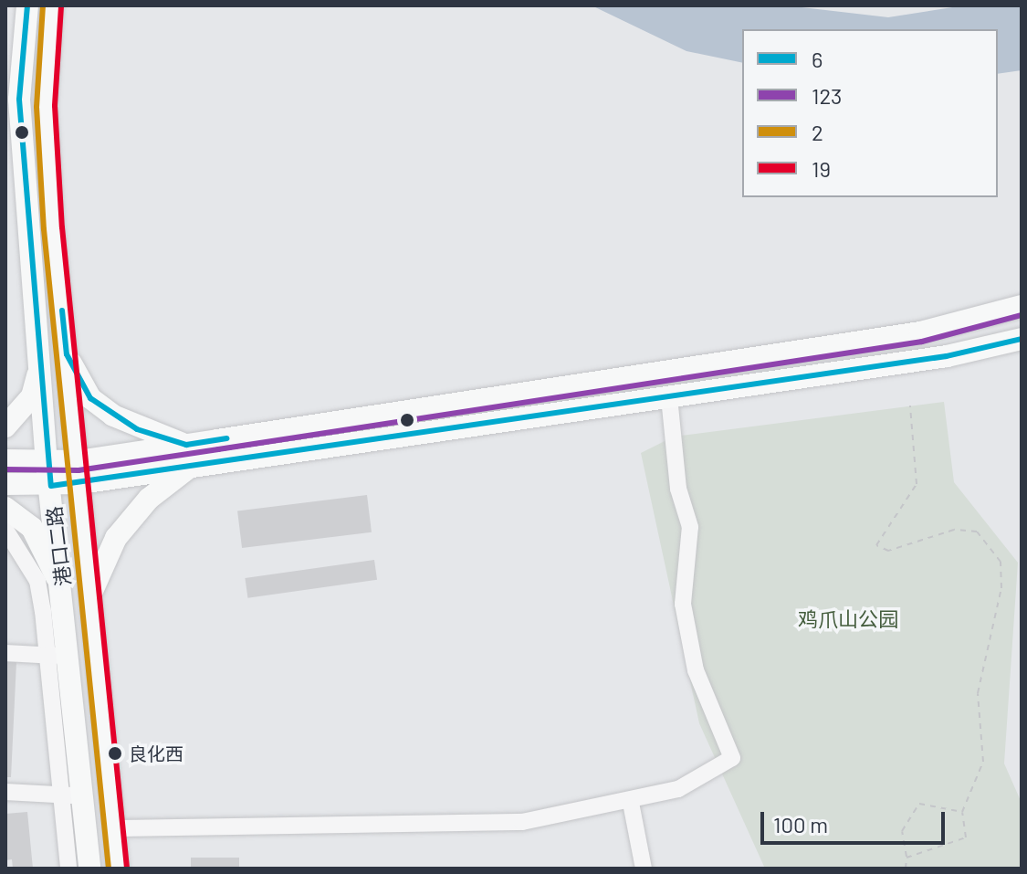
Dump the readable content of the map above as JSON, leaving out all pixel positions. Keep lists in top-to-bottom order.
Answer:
{
  "streets": {
    "main road": ["港口二路"]
  },
  "parks": ["鸡爪山公园"],
  "places": ["良化西"],
  "lines": [
    "transit line 6",
    "transit line 2",
    "transit line 19",
    "transit line 123"
  ],
  "legend": [
    "6",
    "123",
    "2",
    "19"
  ],
  "scale_bar": "100 m"
}
